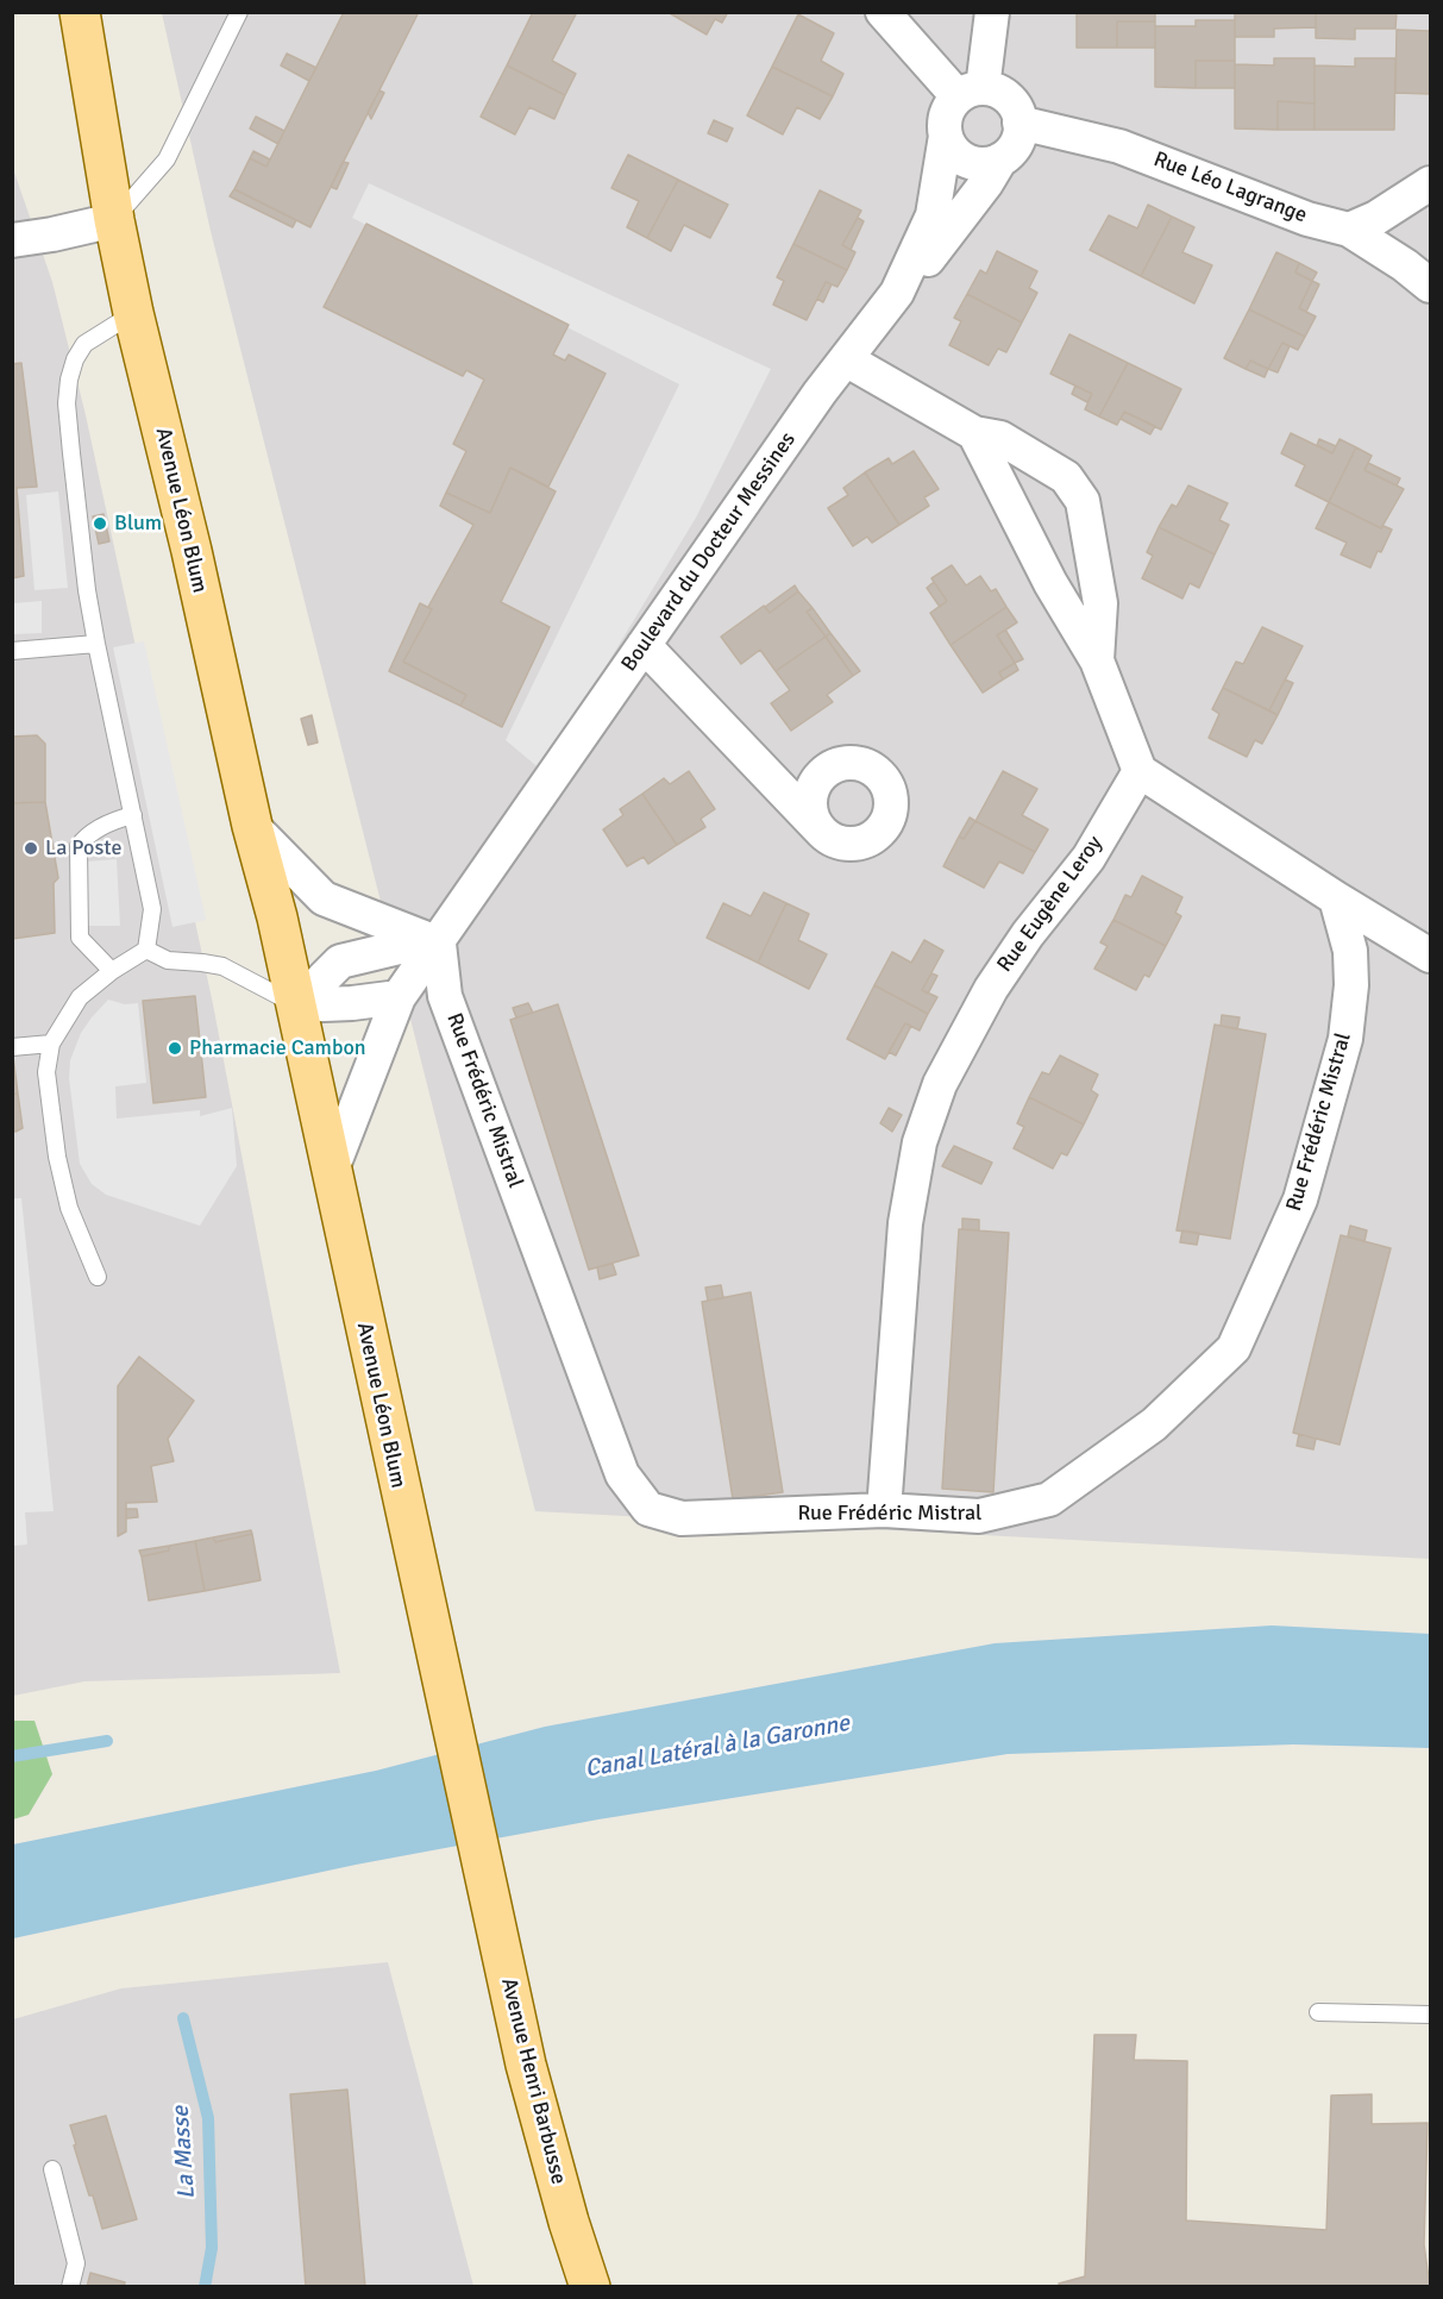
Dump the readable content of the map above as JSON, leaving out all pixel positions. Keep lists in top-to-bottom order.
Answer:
{
  "streets": {
    "main road": ["Avenue Léon Blum", "Avenue Henri Barbusse"],
    "street": [
      "Rue Léo Lagrange",
      "Boulevard du Docteur Messines",
      "Rue Eugène Leroy",
      "Rue Frédéric Mistral"
    ]
  },
  "crossings": [
    ["Rue Léo Lagrange", "Boulevard du Docteur Messines"],
    ["Avenue Léon Blum", "Avenue Henri Barbusse"],
    ["Boulevard du Docteur Messines", "Rue Frédéric Mistral"],
    ["Rue Eugène Leroy", "Rue Frédéric Mistral"]
  ],
  "water": ["Canal Latéral à la Garonne", "La Masse"],
  "places": ["Blum", "La Poste", "Pharmacie Cambon"]
}
